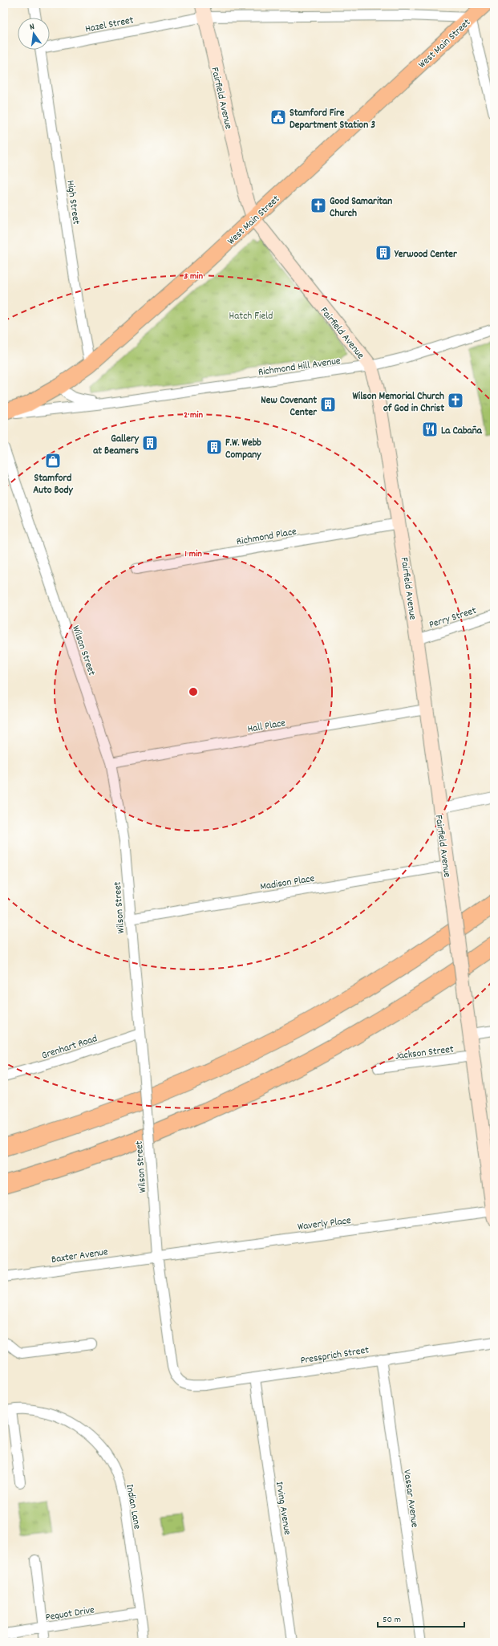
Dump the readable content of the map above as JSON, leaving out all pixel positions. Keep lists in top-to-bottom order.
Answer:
{
  "streets": {
    "main road": ["West Main Street", "Fairfield Avenue"],
    "street": [
      "Hazel Street",
      "High Street",
      "Richmond Hill Avenue",
      "Richmond Place",
      "Perry Street",
      "Wilson Street",
      "Hall Place",
      "Madison Place",
      "Grenhart Road",
      "Jackson Street",
      "Waverly Place",
      "Baxter Avenue",
      "Pressprich Street",
      "Vassar Avenue",
      "Indian Lane",
      "Irving Avenue",
      "Pequot Drive"
    ]
  },
  "crossings": [
    ["Hazel Street", "West Main Street"],
    ["Hazel Street", "Fairfield Avenue"],
    ["West Main Street", "Fairfield Avenue"],
    ["West Main Street", "High Street"],
    ["West Main Street", "Richmond Hill Avenue"],
    ["Fairfield Avenue", "Richmond Hill Avenue"],
    ["Fairfield Avenue", "Richmond Place"],
    ["Fairfield Avenue", "Perry Street"],
    ["Fairfield Avenue", "Hall Place"],
    ["Fairfield Avenue", "Madison Place"],
    ["Fairfield Avenue", "Jackson Street"],
    ["Fairfield Avenue", "Waverly Place"],
    ["Wilson Street", "Hall Place"],
    ["Wilson Street", "Madison Place"],
    ["Wilson Street", "Grenhart Road"],
    ["Wilson Street", "Waverly Place"],
    ["Wilson Street", "Baxter Avenue"],
    ["Wilson Street", "Pressprich Street"],
    ["Waverly Place", "Baxter Avenue"],
    ["Pressprich Street", "Vassar Avenue"],
    ["Pressprich Street", "Irving Avenue"],
    ["Indian Lane", "Pequot Drive"]
  ],
  "parks": ["Hatch Field"],
  "places": {
    "public building": ["Stamford Fire Department Station 3"],
    "church": ["Good Samaritan Church", "Wilson Memorial Church of God in Christ"],
    "building": [
      "Yerwood Center",
      "New Covenant Center",
      "Gallery at Beamers",
      "F.W. Webb Company"
    ],
    "restaurant": ["La Cabaña"],
    "shop": ["Stamford Auto Body"]
  },
  "scale_bar": "50 m",
  "north": "top",
  "rings": ["3 min", "2 min", "1 min"]
}
